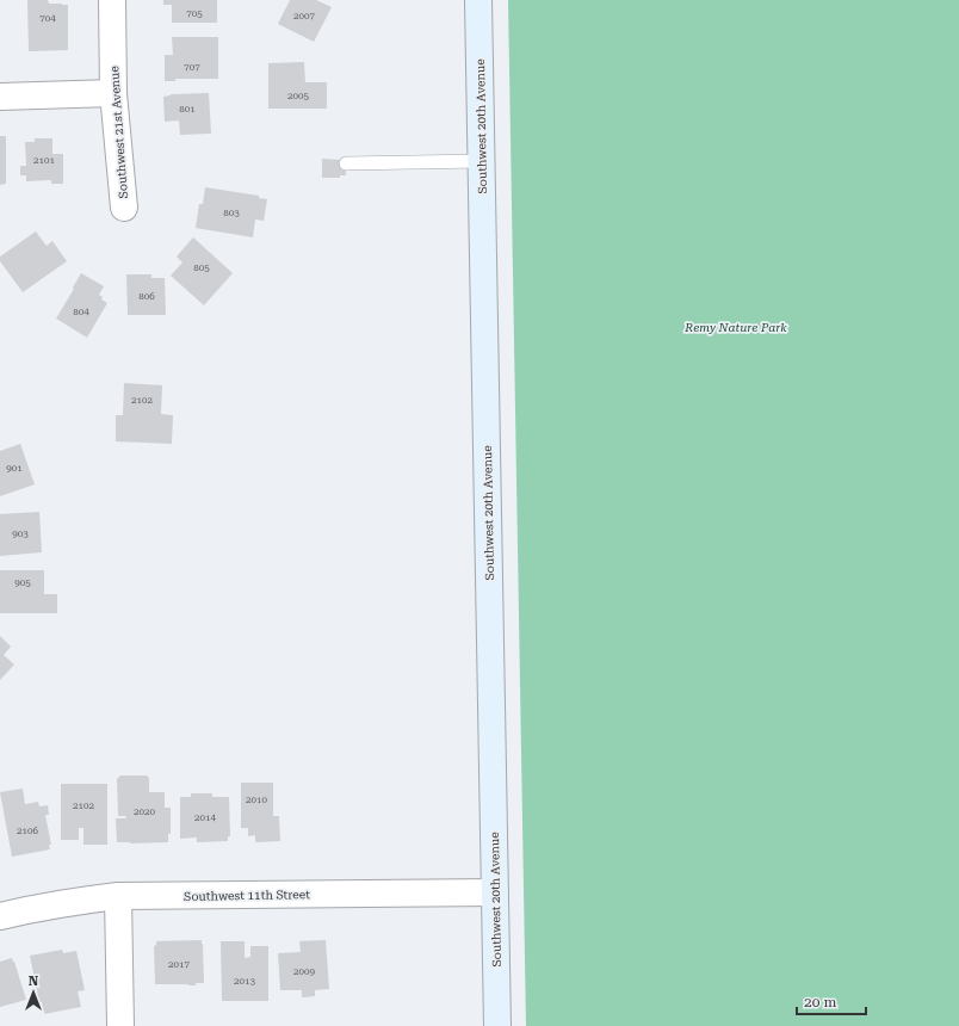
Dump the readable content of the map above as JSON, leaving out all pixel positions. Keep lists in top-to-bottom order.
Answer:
{
  "streets": {
    "street": ["Southwest 20th Avenue", "Southwest 21st Avenue", "Southwest 11th Street"]
  },
  "crossings": [
    ["Southwest 20th Avenue", "Southwest 11th Street"]
  ],
  "parks": ["Remy Nature Park"],
  "house_numbers": [
    "705",
    "2007",
    "704",
    "707",
    "2005",
    "801",
    "2101",
    "803",
    "805",
    "806",
    "804",
    "2102",
    "901",
    "903",
    "905",
    "2010",
    "2102",
    "2020",
    "2014",
    "2106",
    "2017",
    "2009",
    "2013"
  ],
  "scale_bar": "20 m",
  "north": "top"
}
